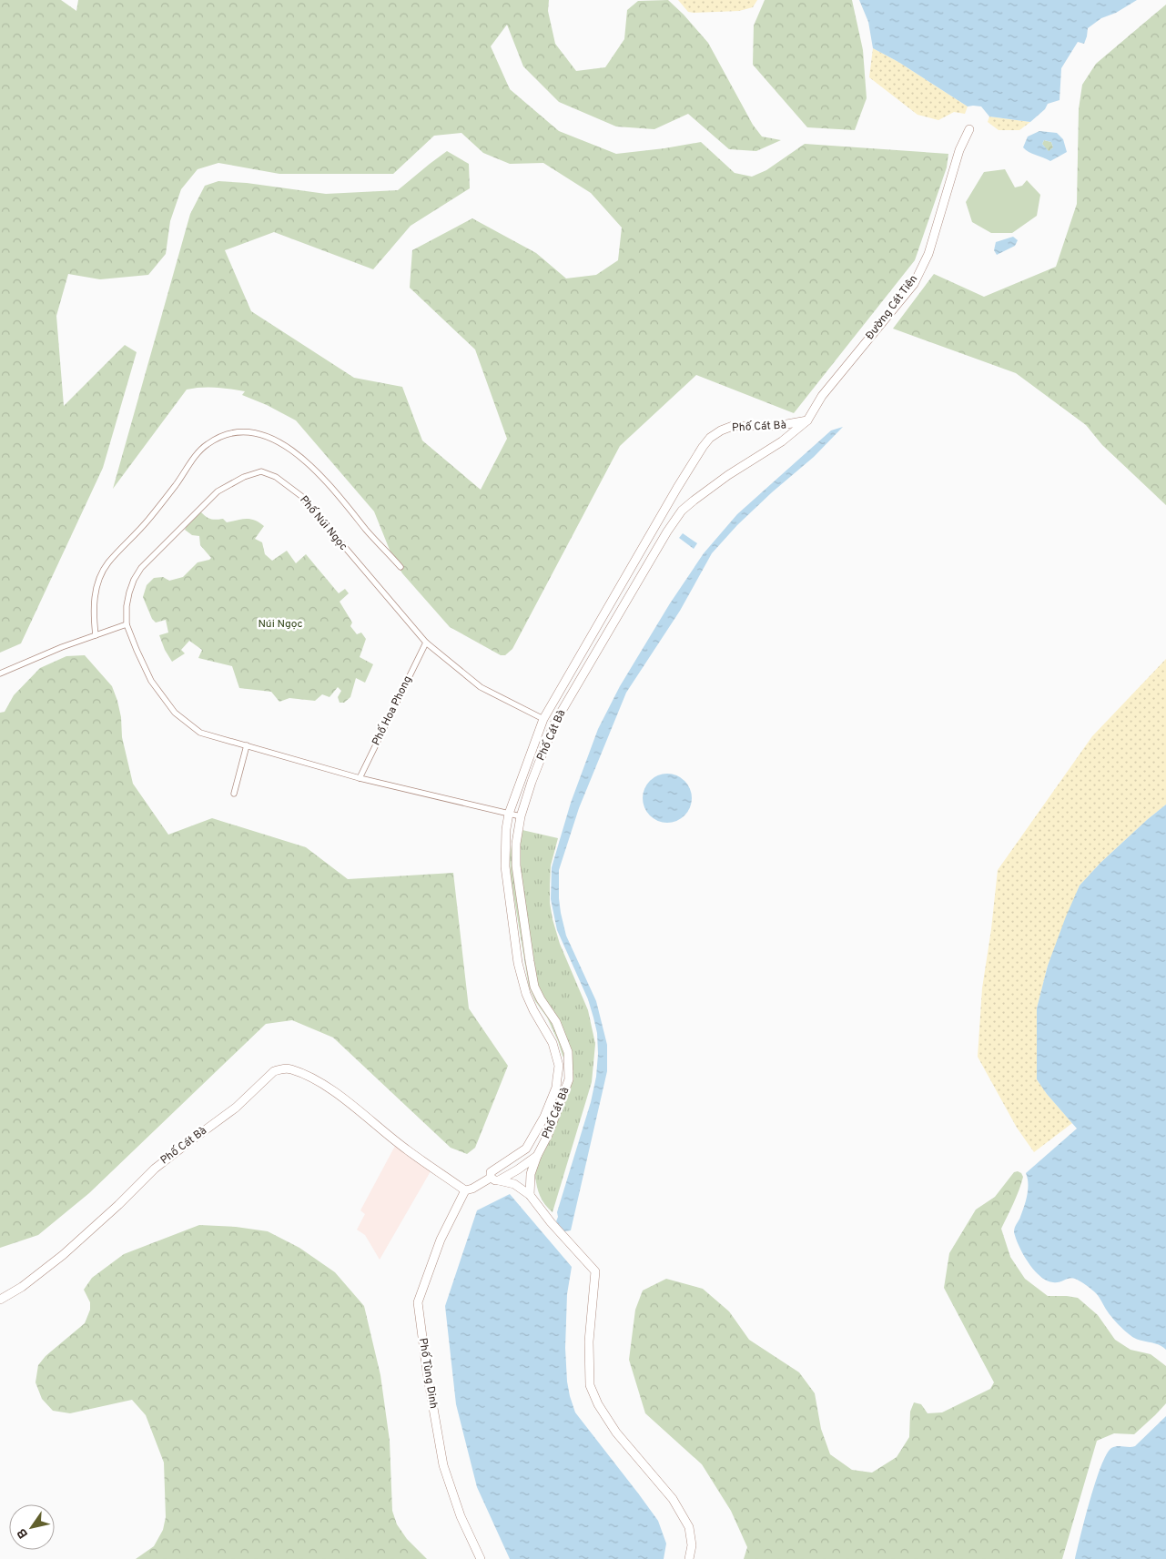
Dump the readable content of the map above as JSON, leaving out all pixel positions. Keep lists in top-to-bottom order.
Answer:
{
  "streets": {
    "main road": ["Đường Cát Tiên", "Phố Cát Bà", "Phố Tùng Dinh"],
    "street": ["Phố Núi Ngọc", "Phố Hoa Phong"]
  },
  "crossings": [
    ["Đường Cát Tiên", "Phố Cát Bà"],
    ["Phố Cát Bà", "Phố Núi Ngọc"],
    ["Phố Cát Bà", "Phố Tùng Dinh"],
    ["Phố Núi Ngọc", "Phố Hoa Phong"]
  ],
  "parks": ["Núi Ngọc"],
  "north": "bottom left"
}
